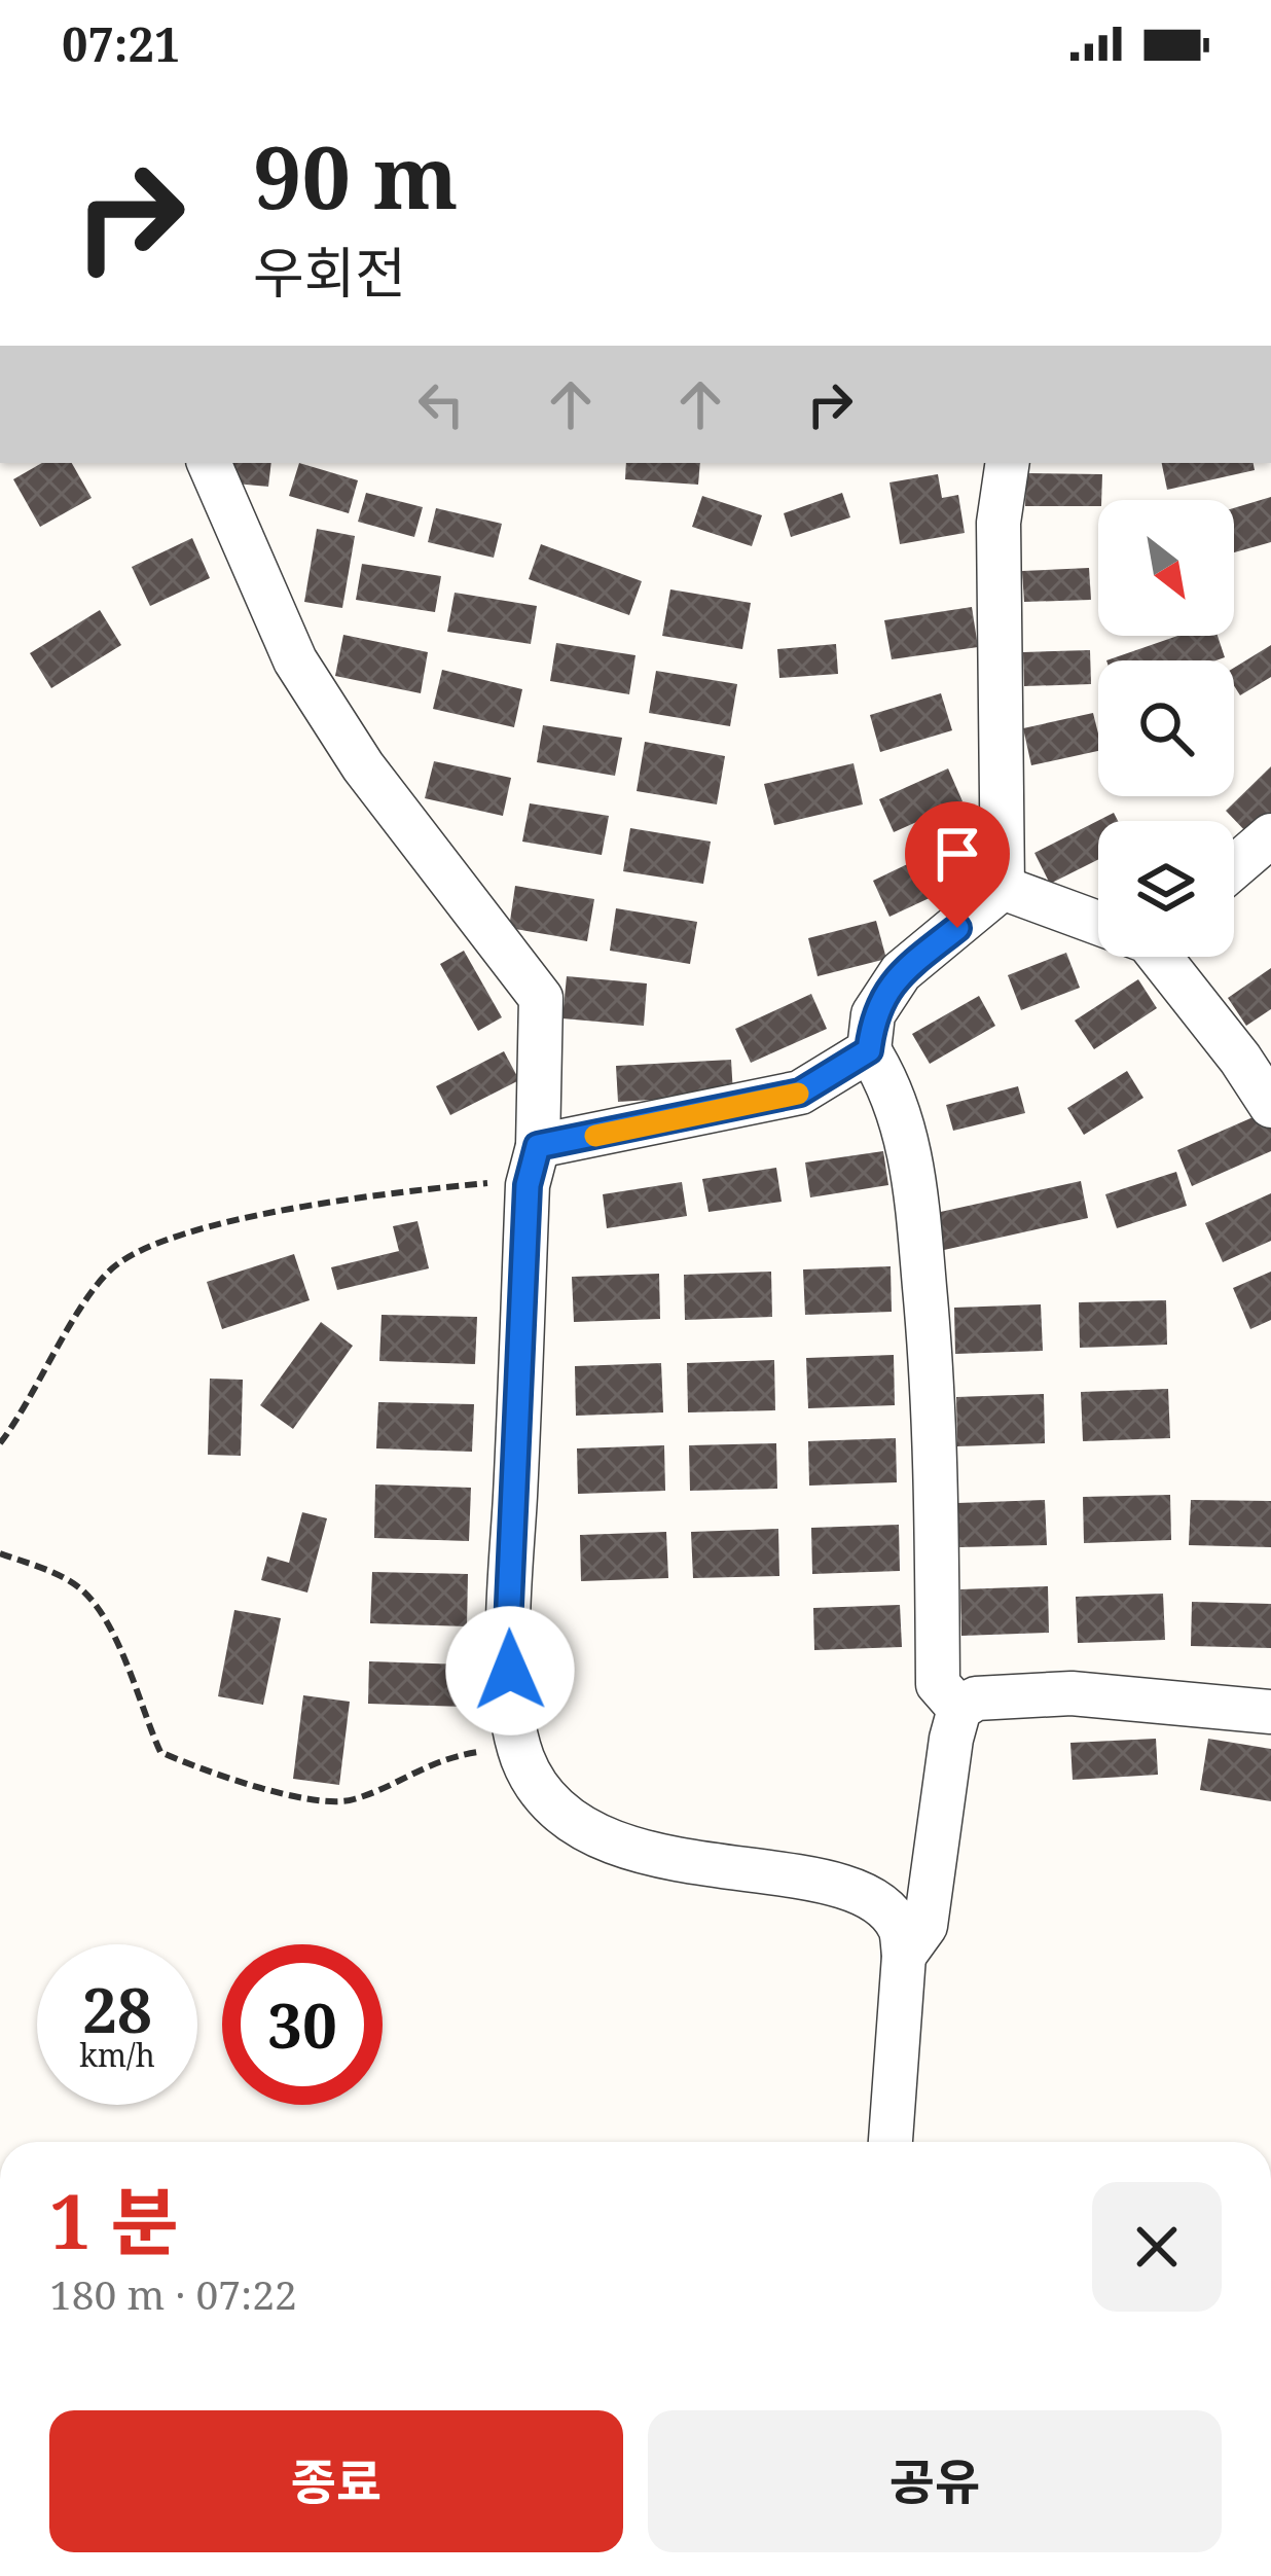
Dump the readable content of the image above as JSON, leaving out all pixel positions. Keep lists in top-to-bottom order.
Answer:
{
  "north": "bottom right",
  "page": {
    "status": "07:21",
    "turn": ["90 m", "우회전"],
    "speed": "28 km/h",
    "limit": "30",
    "heading": ["1 분", "180 m · 07:22"],
    "buttons": ["종료", "공유"]
  }
}
